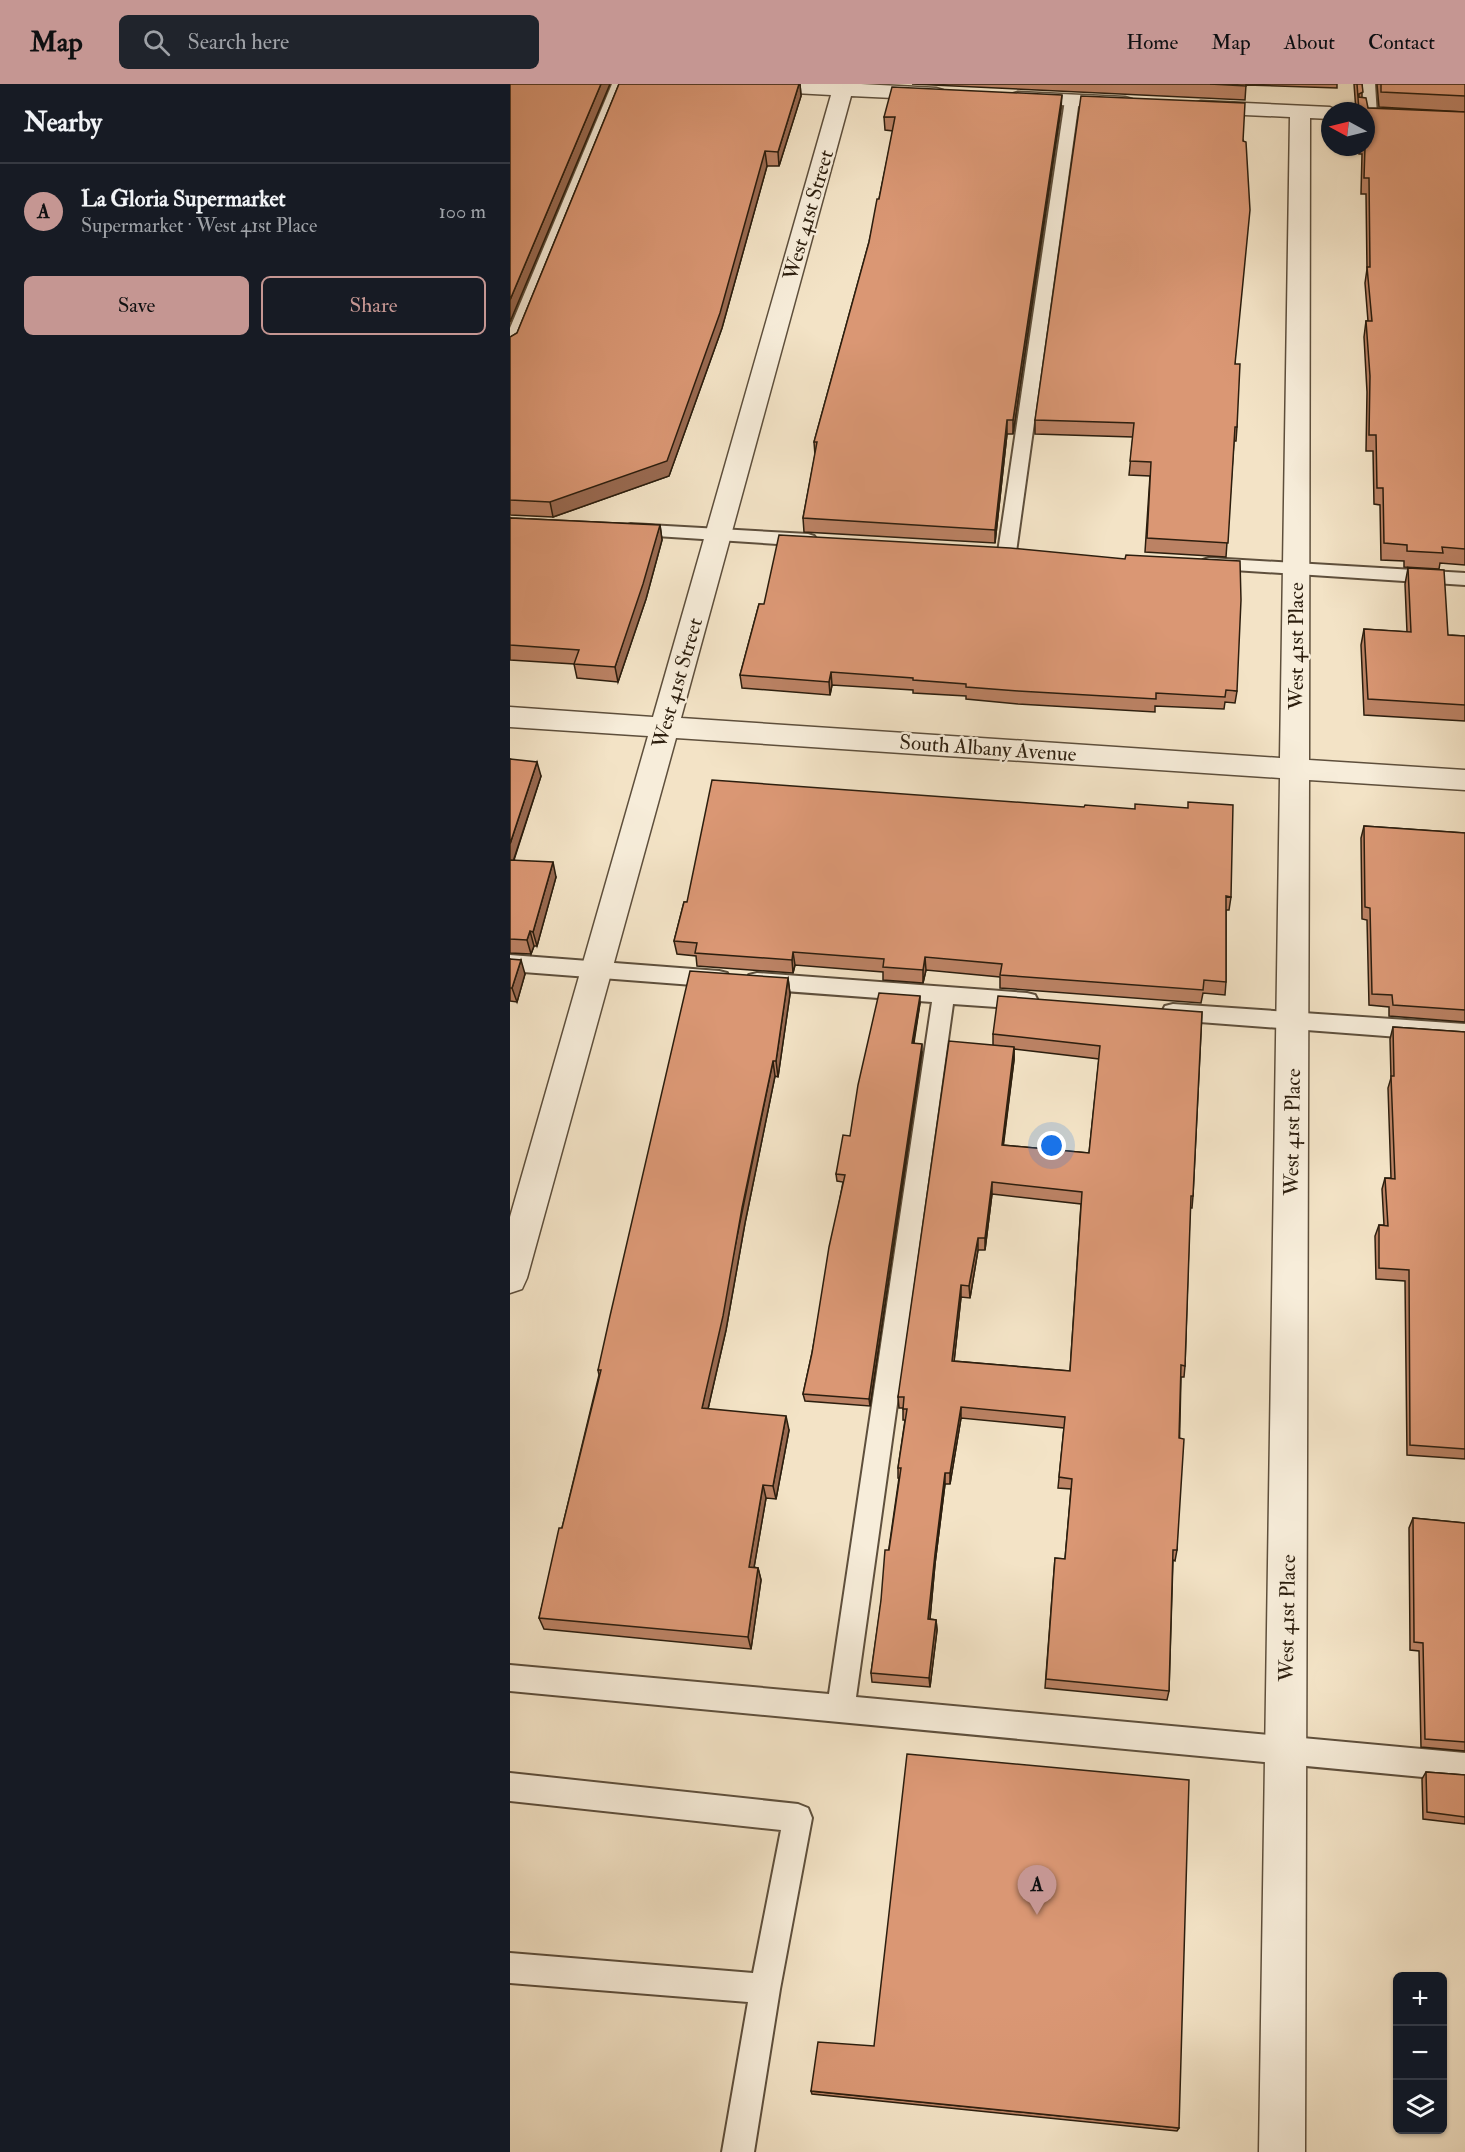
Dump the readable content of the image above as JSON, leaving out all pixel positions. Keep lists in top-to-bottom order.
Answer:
{
  "streets": {
    "street": ["West 41st Street", "West 41st Place", "South Albany Avenue"]
  },
  "crossings": [
    ["West 41st Street", "South Albany Avenue"],
    ["West 41st Place", "South Albany Avenue"]
  ],
  "north": "left",
  "page": {
    "header": "Map",
    "search": "Search here",
    "nav": [
      "Home",
      "Map",
      "About",
      "Contact"
    ],
    "heading": "Nearby",
    "list": [
      {
        "mark": "A",
        "name": "La Gloria Supermarket",
        "note": "Supermarket · West 41st Place",
        "value": "100 m"
      }
    ],
    "buttons": ["Save", "Share"],
    "pins": "A",
    "map_buttons": ["+", "−"]
  }
}
